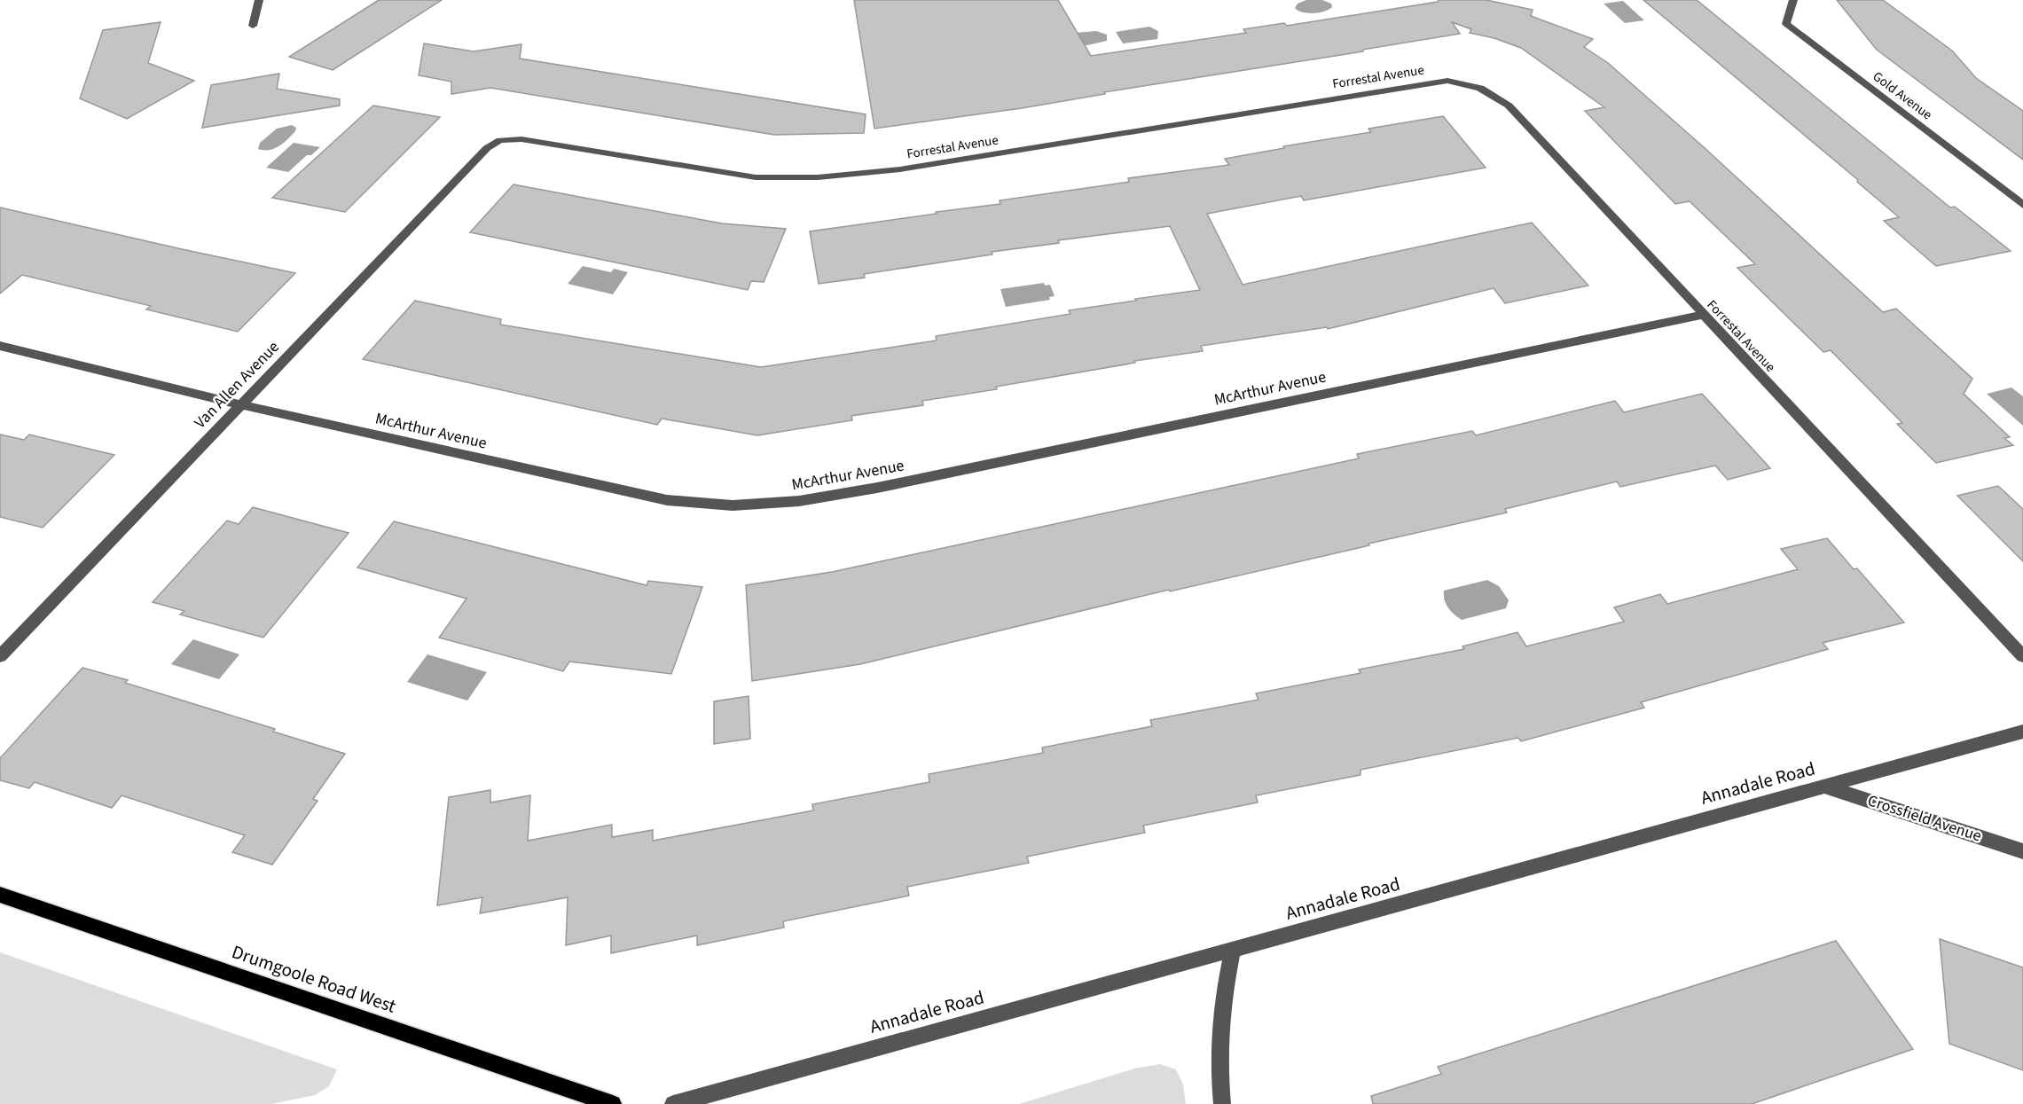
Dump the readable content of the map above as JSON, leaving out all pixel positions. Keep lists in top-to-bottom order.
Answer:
{
  "streets": {
    "main road": ["Drumgoole Road West"],
    "street": [
      "Forrestal Avenue",
      "Gold Avenue",
      "Van Allen Avenue",
      "McArthur Avenue",
      "Annadale Road",
      "Crossfield Avenue"
    ]
  },
  "crossings": [
    ["Forrestal Avenue", "Van Allen Avenue"],
    ["Forrestal Avenue", "McArthur Avenue"],
    ["Van Allen Avenue", "McArthur Avenue"],
    ["Annadale Road", "Crossfield Avenue"]
  ]
}
